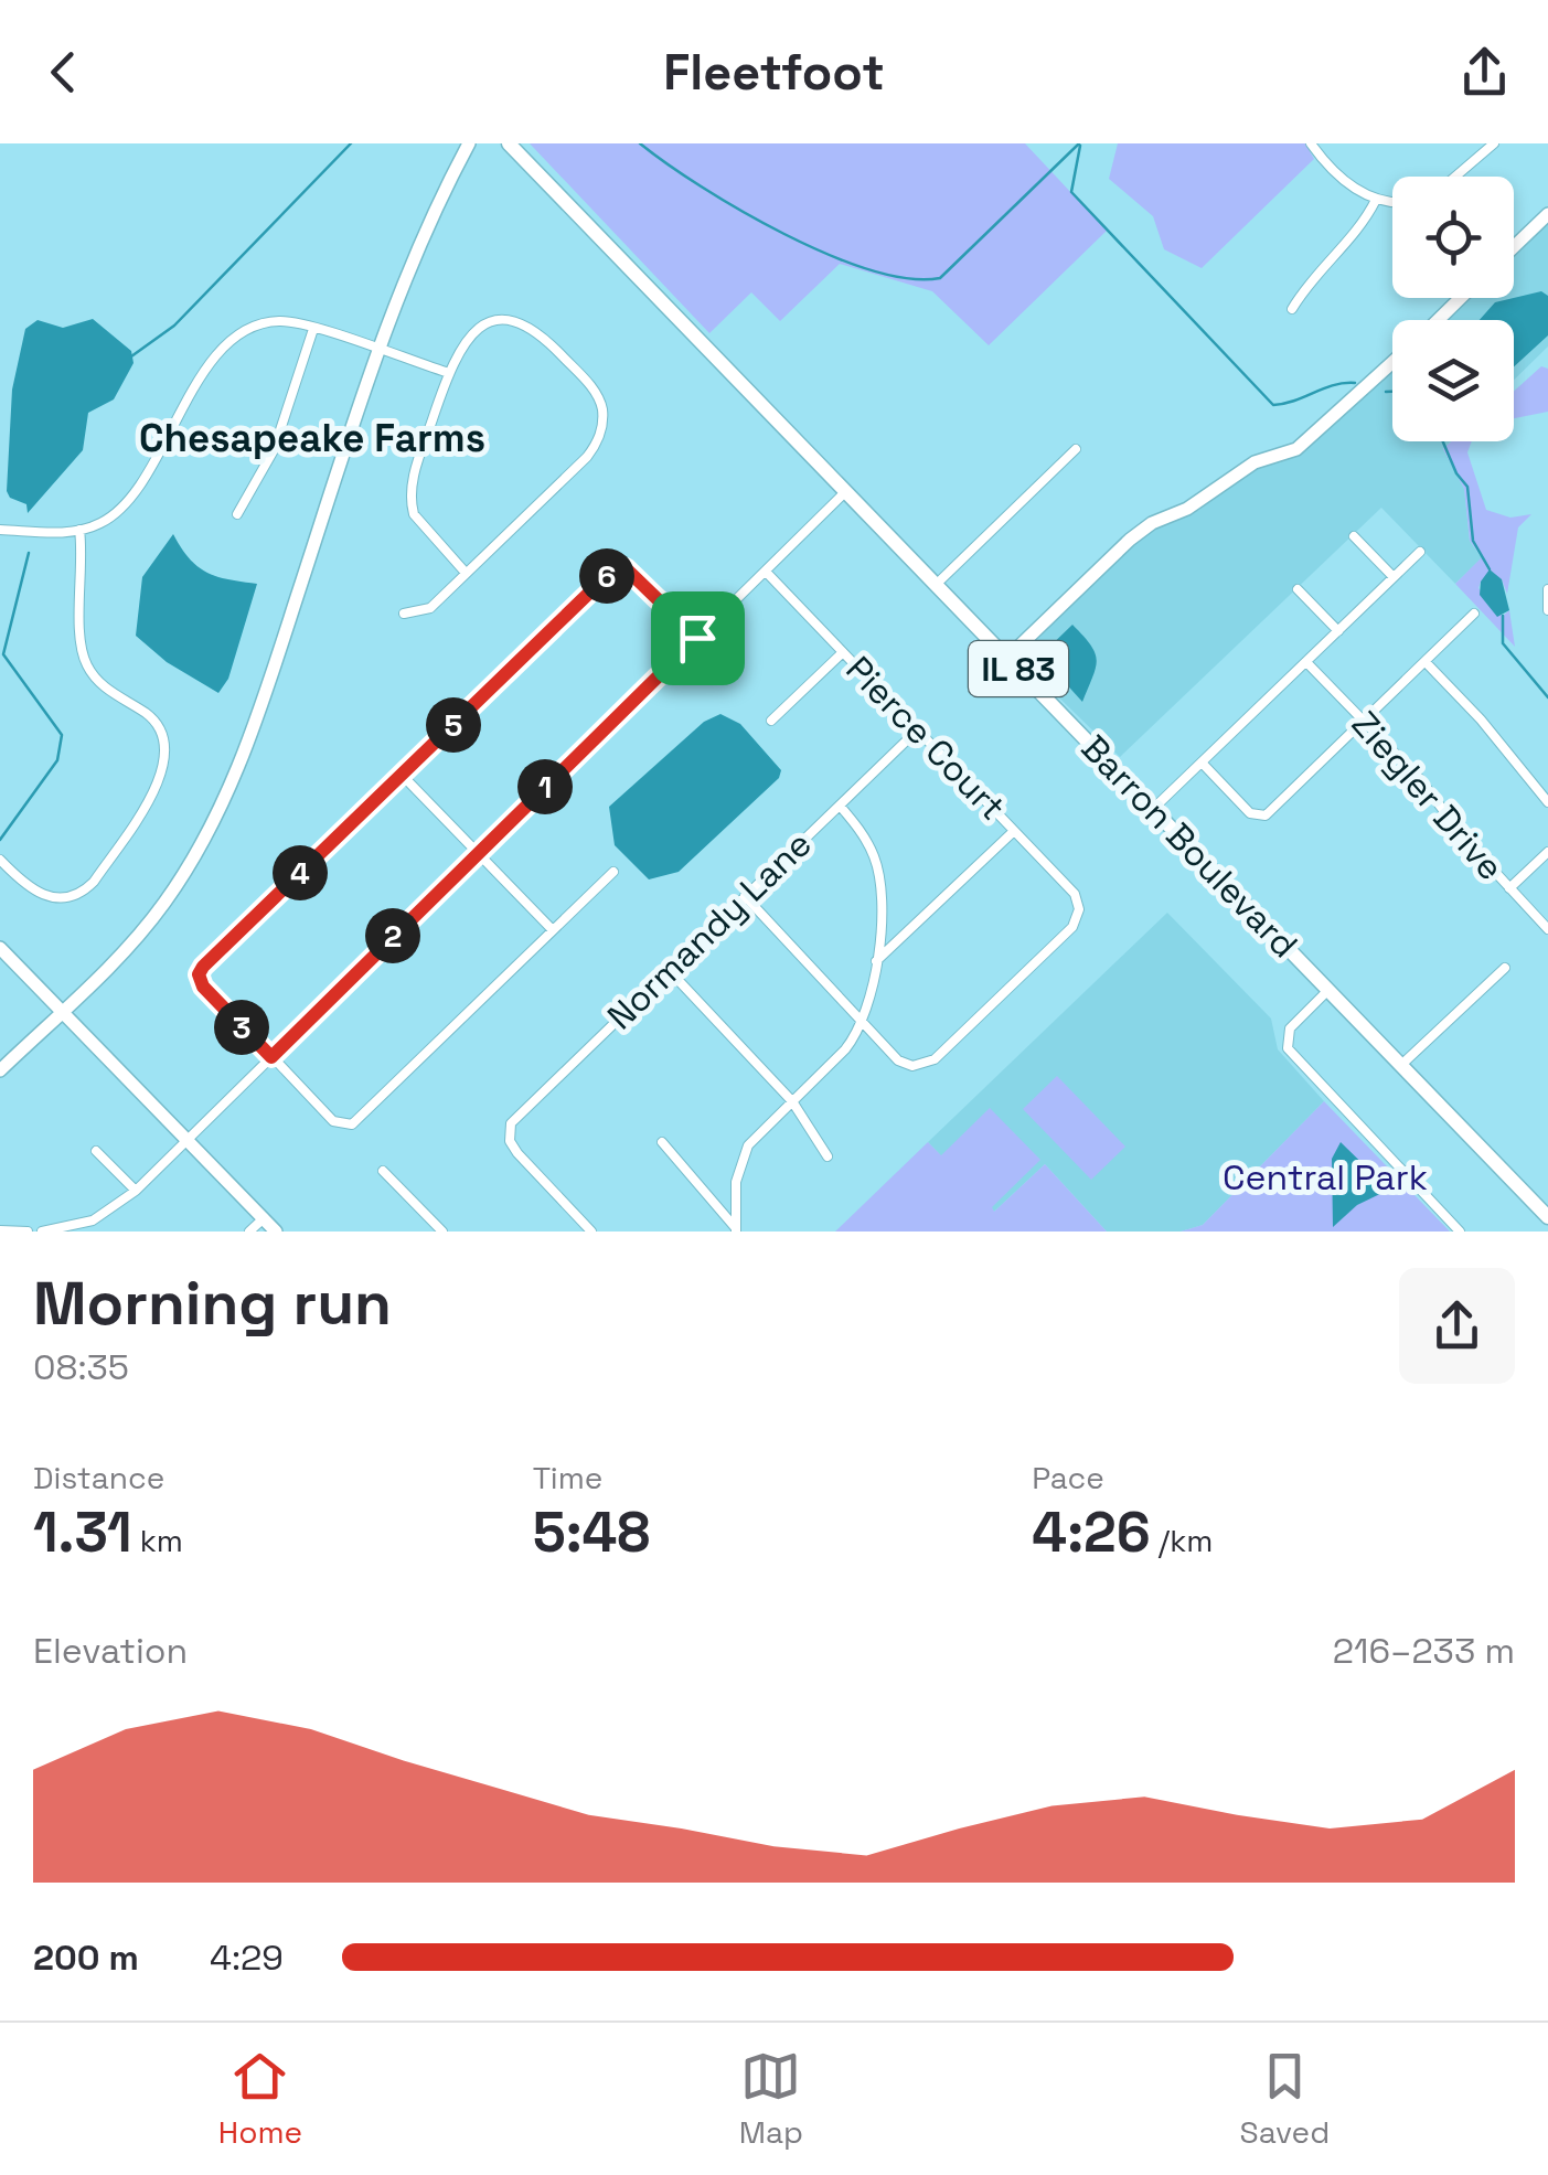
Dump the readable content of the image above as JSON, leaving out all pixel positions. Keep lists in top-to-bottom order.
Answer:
{
  "streets": {
    "main road": ["IL 83", "Barron Boulevard"],
    "street": ["Pierce Court", "Ziegler Drive", "Normandy Lane"]
  },
  "crossings": [
    ["Pierce Court", "Normandy Lane"]
  ],
  "districts": ["Chesapeake Farms"],
  "parks": ["Central Park"],
  "page": {
    "header": "Fleetfoot",
    "pins": [
      "6",
      "5",
      "1",
      "4",
      "2",
      "3"
    ],
    "heading": ["Morning run", "08:35"],
    "stats": [
      ["Distance", "1.31 km"],
      ["Time", "5:48"],
      ["Pace", "4:26 /km"]
    ],
    "chart": ["Elevation", "216–233 m"],
    "list": [
      {
        "name": "200 m",
        "note": "4:29"
      }
    ],
    "tabs": ["Home", "Map", "Saved"]
  }
}
